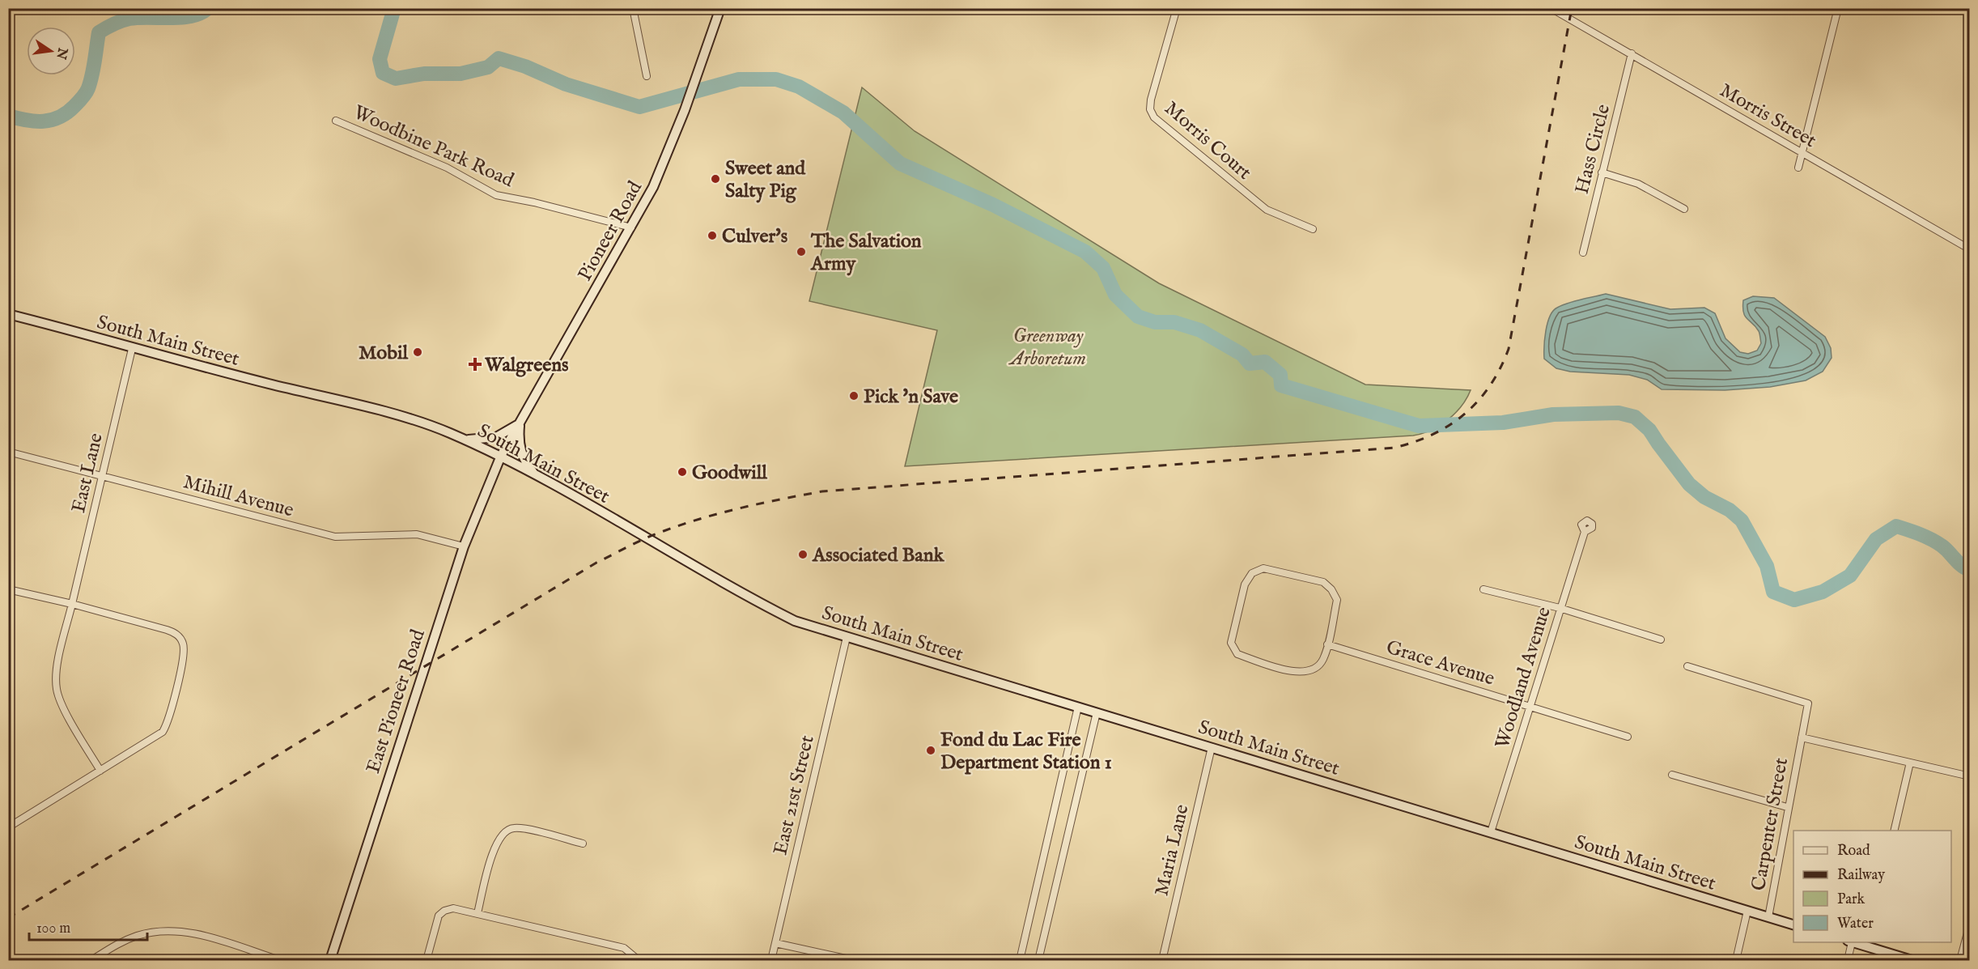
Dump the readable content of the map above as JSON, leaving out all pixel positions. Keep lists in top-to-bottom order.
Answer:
{
  "streets": {
    "main road": ["Pioneer Road", "South Main Street", "East Pioneer Road"],
    "street": [
      "Morris Street",
      "Morris Court",
      "Woodbine Park Road",
      "Hass Circle",
      "East Lane",
      "Mihill Avenue",
      "Grace Avenue",
      "Woodland Avenue",
      "East 21st Street",
      "Carpenter Street",
      "Maria Lane"
    ]
  },
  "crossings": [
    ["Morris Street", "Hass Circle"],
    ["Woodbine Park Road", "Pioneer Road"],
    ["Pioneer Road", "South Main Street"],
    ["Pioneer Road", "East Pioneer Road"],
    ["South Main Street", "East Lane"],
    ["South Main Street", "Woodland Avenue"],
    ["South Main Street", "East Pioneer Road"],
    ["South Main Street", "East 21st Street"],
    ["South Main Street", "Carpenter Street"],
    ["South Main Street", "Maria Lane"],
    ["East Lane", "Mihill Avenue"],
    ["Mihill Avenue", "East Pioneer Road"],
    ["Grace Avenue", "Woodland Avenue"]
  ],
  "parks": ["Greenway Arboretum"],
  "places": {
    "other": [
      "Sweet and Salty Pig",
      "Culver's",
      "The Salvation Army",
      "Mobil",
      "Pick 'n Save",
      "Goodwill",
      "Associated Bank",
      "Fond du Lac Fire Department Station 1"
    ],
    "health": ["Walgreens"]
  },
  "legend": [
    "Road",
    "Railway",
    "Park",
    "Water"
  ],
  "scale_bar": "100 m",
  "north": "right"
}
